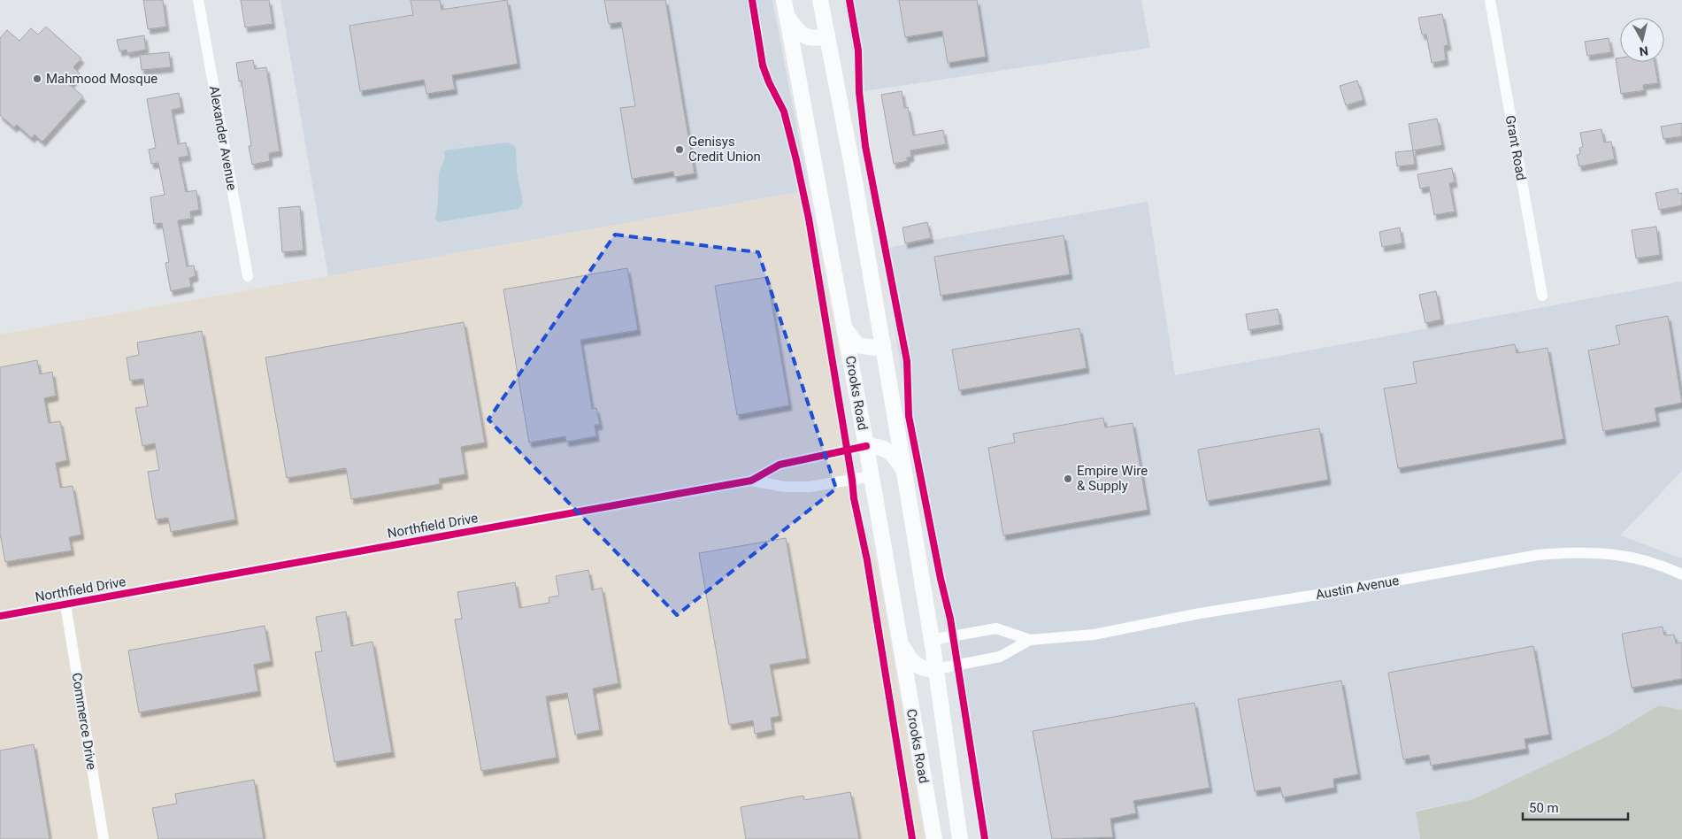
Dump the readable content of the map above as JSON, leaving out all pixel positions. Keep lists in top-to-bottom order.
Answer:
{
  "streets": {
    "main road": ["Crooks Road"],
    "street": [
      "Alexander Avenue",
      "Grant Road",
      "Northfield Drive",
      "Austin Avenue",
      "Commerce Drive"
    ]
  },
  "crossings": [
    ["Crooks Road", "Northfield Drive"],
    ["Northfield Drive", "Commerce Drive"]
  ],
  "places": ["Mahmood Mosque", "Genisys Credit Union", "Empire Wire & Supply"],
  "scale_bar": "50 m",
  "north": "bottom"
}
